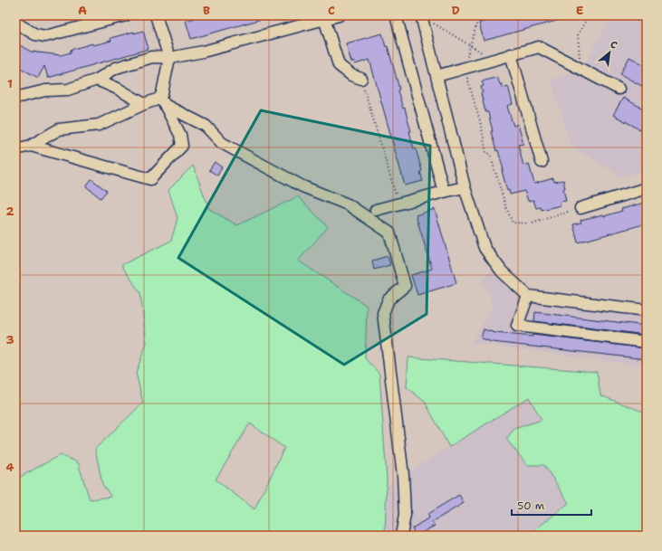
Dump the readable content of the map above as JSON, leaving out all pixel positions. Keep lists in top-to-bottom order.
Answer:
{
  "scale_bar": "50 m",
  "north": "top right",
  "grid": {
    "columns": [
      "A",
      "B",
      "C",
      "D",
      "E"
    ],
    "rows": [
      "1",
      "2",
      "3",
      "4"
    ]
  }
}
